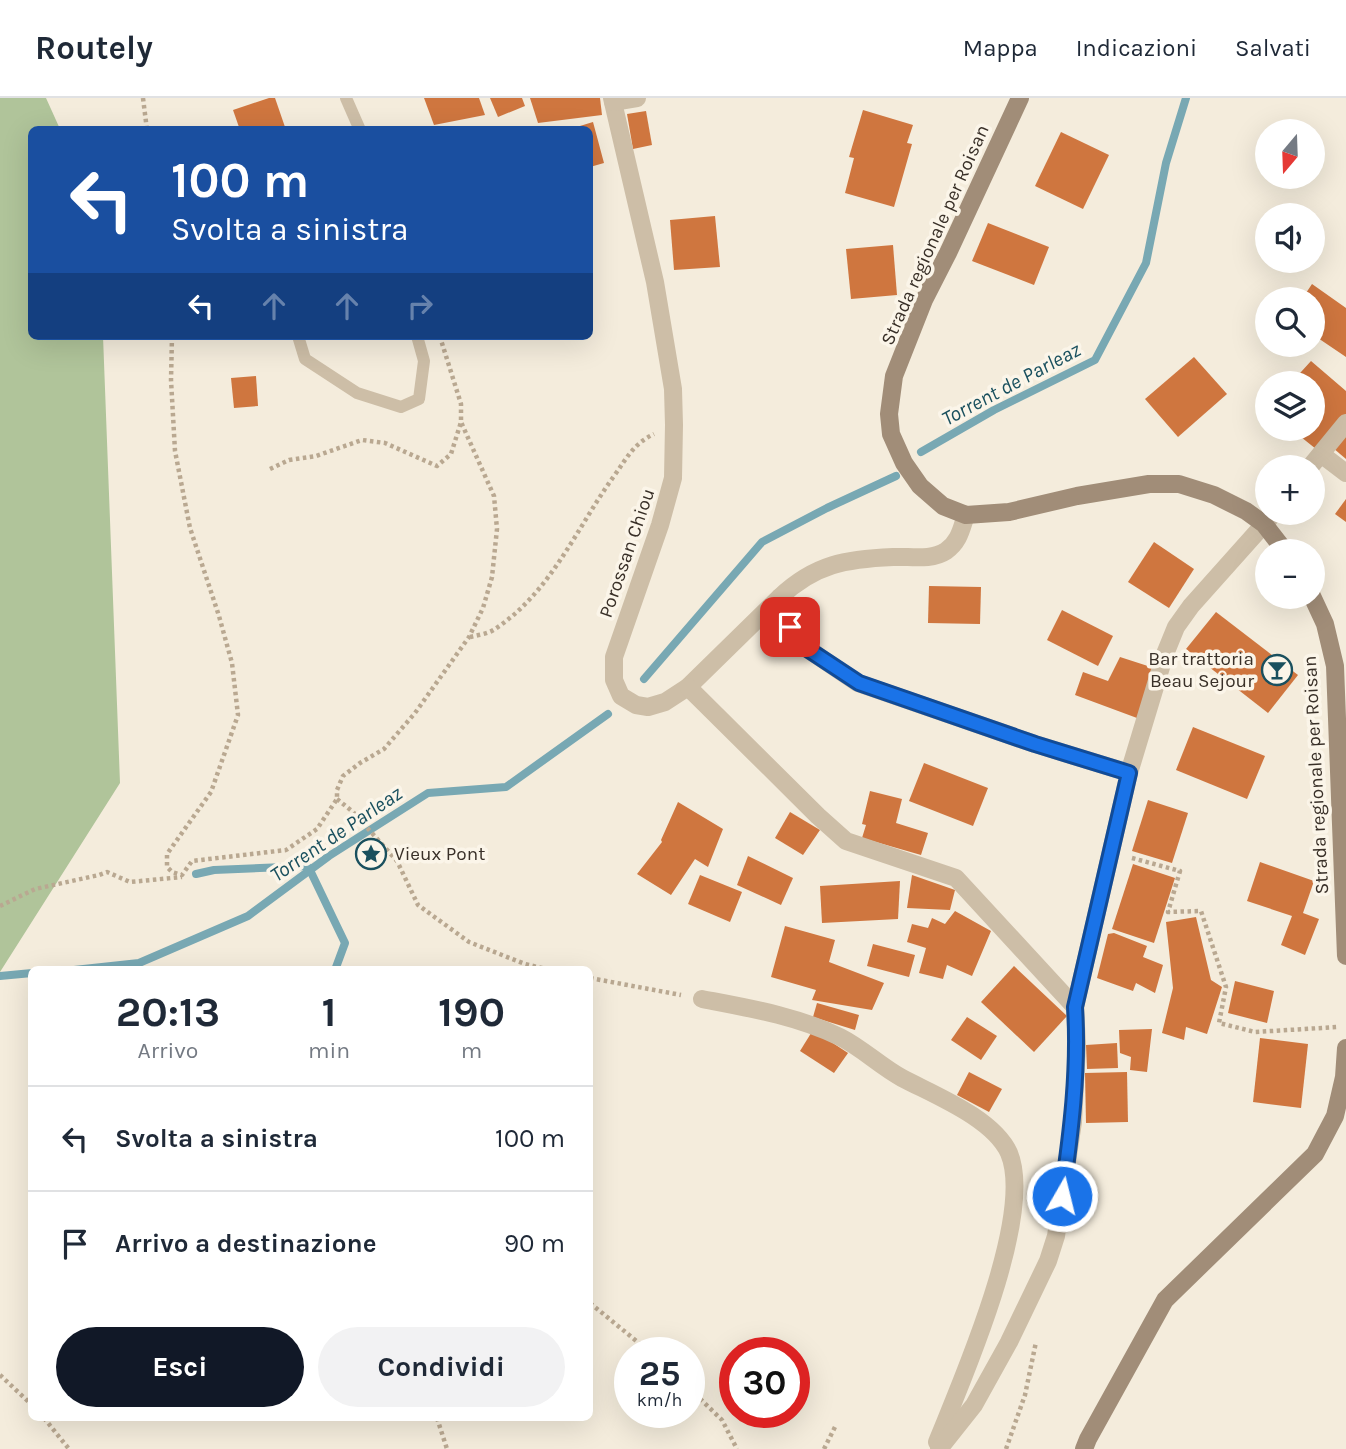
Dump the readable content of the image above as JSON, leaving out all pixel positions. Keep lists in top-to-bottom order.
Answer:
{
  "streets": {
    "main road": ["Strada regionale per Roisan"],
    "street": ["Porossan Chiou"]
  },
  "crossings": [
    ["Strada regionale per Roisan", "Porossan Chiou"]
  ],
  "water": ["Torrent de Parleaz"],
  "places": {
    "bar": ["Bar trattoria Beau Sejour"],
    "place": ["Vieux Pont"]
  },
  "north": "bottom",
  "page": {
    "header": "Routely",
    "nav": ["Mappa", "Indicazioni", "Salvati"],
    "map_buttons": ["+", "−"],
    "turn": ["100 m", "Svolta a sinistra"],
    "eta": [
      "20:13",
      "Arrivo",
      "1",
      "min",
      "190",
      "m"
    ],
    "list": [
      {
        "name": "Svolta a sinistra",
        "value": "100 m"
      },
      {
        "name": "Arrivo a destinazione",
        "value": "90 m"
      }
    ],
    "buttons": ["Esci", "Condividi"],
    "speed": "25 km/h",
    "limit": "30"
  }
}
